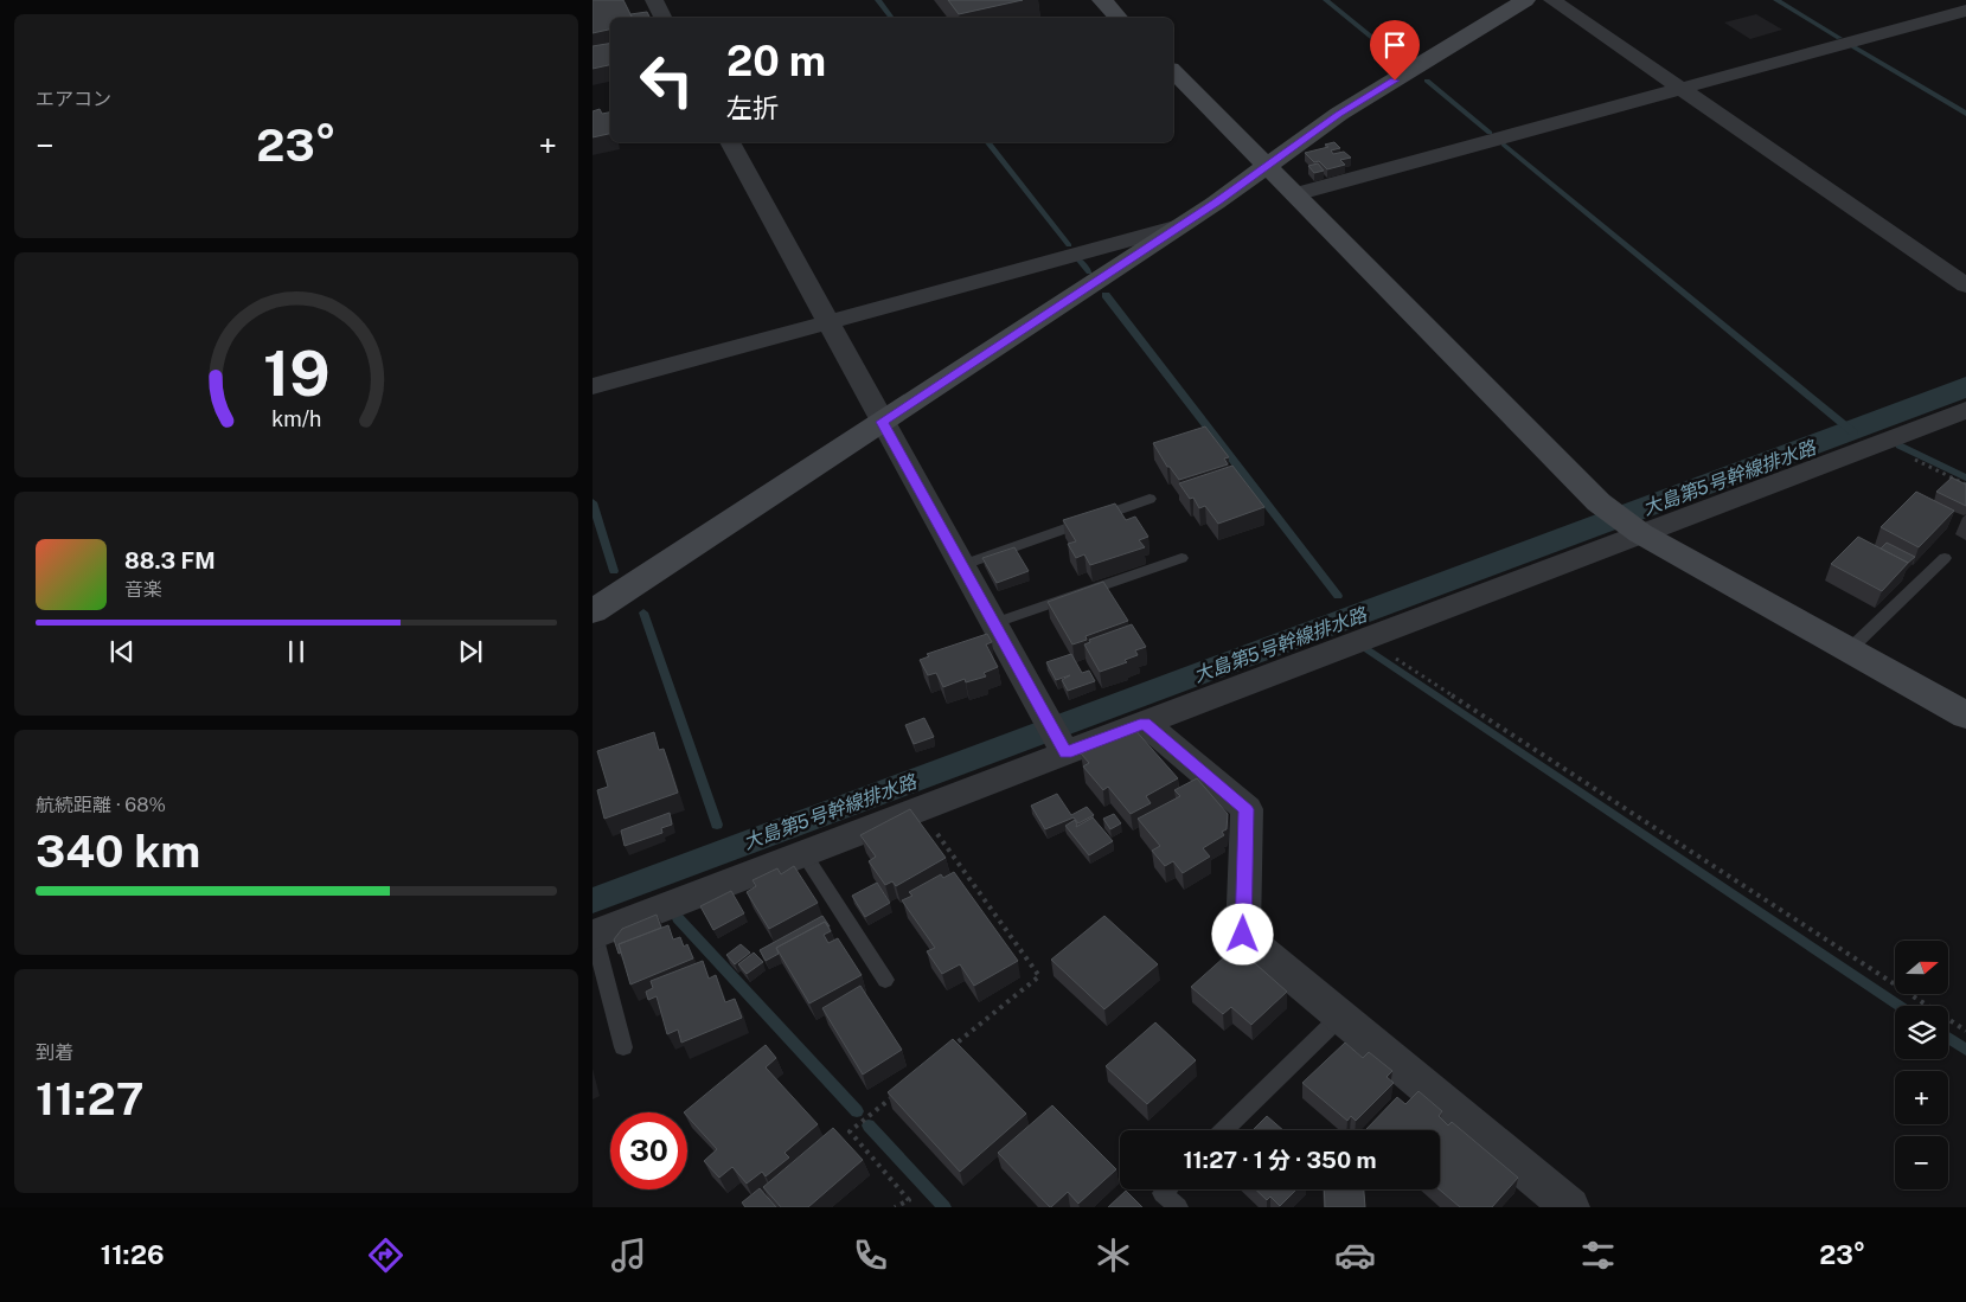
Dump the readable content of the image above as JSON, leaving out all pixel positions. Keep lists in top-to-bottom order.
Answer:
{
  "water": ["大島第5号幹線排水路"],
  "north": "right",
  "page": {
    "tile": [
      "エアコン",
      ["航続距離 · 68%", "340 km"],
      ["到着", "11:27"]
    ],
    "turn": ["20 m", "左折"],
    "heat": ["−", "23°", "+"],
    "song": ["88.3 FM", "音楽"],
    "map_buttons": ["+", "−"],
    "limit": "30",
    "trip": "11:27 · 1 分 · 350 m",
    "tabs": ["11:26", "23°"],
    "gauge": ["19", "km/h"]
  }
}
